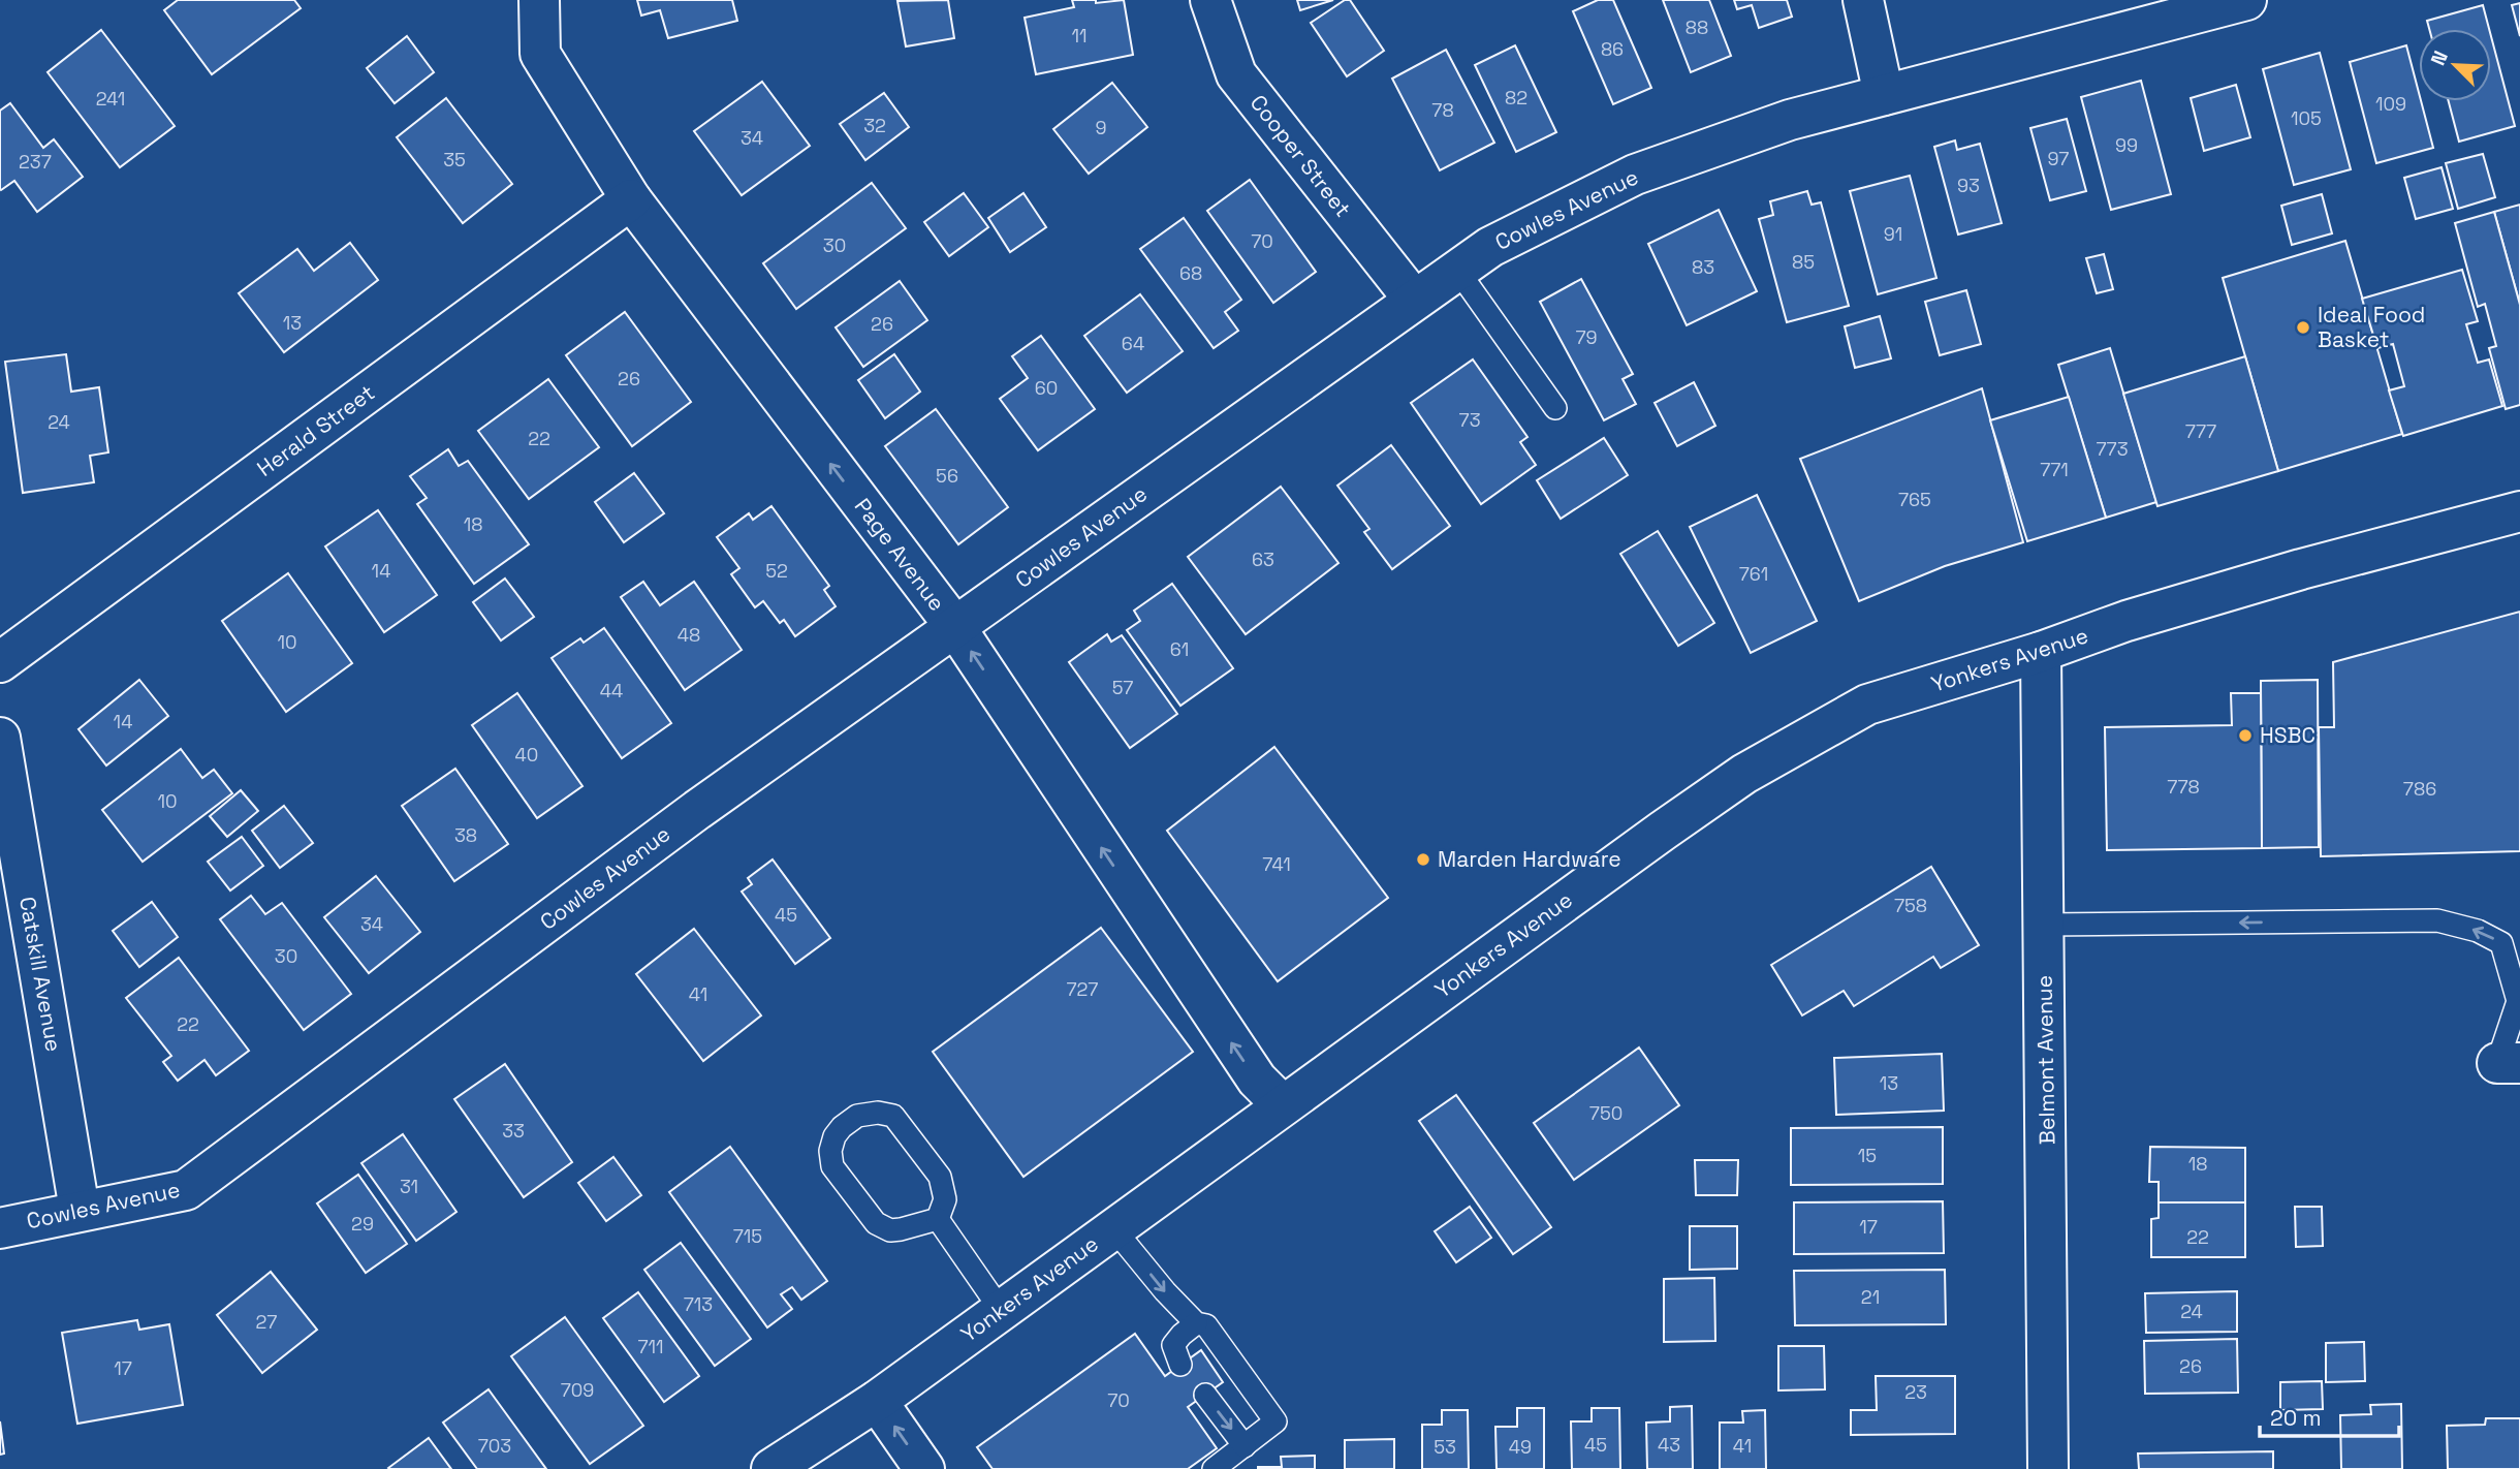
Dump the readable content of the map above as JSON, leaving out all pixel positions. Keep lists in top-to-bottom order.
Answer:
{
  "streets": {
    "street": [
      "Cooper Street",
      "Cowles Avenue",
      "Herald Street",
      "Page Avenue",
      "Yonkers Avenue",
      "Catskill Avenue",
      "Belmont Avenue"
    ]
  },
  "crossings": [
    ["Cooper Street", "Cowles Avenue"],
    ["Cowles Avenue", "Page Avenue"],
    ["Cowles Avenue", "Catskill Avenue"],
    ["Herald Street", "Page Avenue"],
    ["Page Avenue", "Yonkers Avenue"],
    ["Yonkers Avenue", "Belmont Avenue"]
  ],
  "one_way": ["Page Avenue"],
  "places": ["Ideal Food Basket", "HSBC", "Marden Hardware"],
  "house_numbers": [
    "88",
    "11",
    "86",
    "82",
    "241",
    "109",
    "78",
    "105",
    "32",
    "9",
    "34",
    "99",
    "97",
    "35",
    "237",
    "93",
    "91",
    "70",
    "30",
    "85",
    "83",
    "68",
    "13",
    "26",
    "79",
    "64",
    "26",
    "60",
    "73",
    "24",
    "777",
    "22",
    "773",
    "771",
    "56",
    "765",
    "18",
    "63",
    "14",
    "52",
    "761",
    "48",
    "10",
    "61",
    "57",
    "44",
    "14",
    "40",
    "778",
    "786",
    "10",
    "38",
    "741",
    "758",
    "45",
    "34",
    "30",
    "727",
    "41",
    "22",
    "13",
    "750",
    "33",
    "15",
    "18",
    "31",
    "29",
    "17",
    "715",
    "22",
    "21",
    "713",
    "24",
    "27",
    "711",
    "26",
    "17",
    "709",
    "23",
    "70",
    "45",
    "43",
    "703",
    "41",
    "53",
    "49"
  ],
  "scale_bar": "20 m",
  "north": "top left"
}
